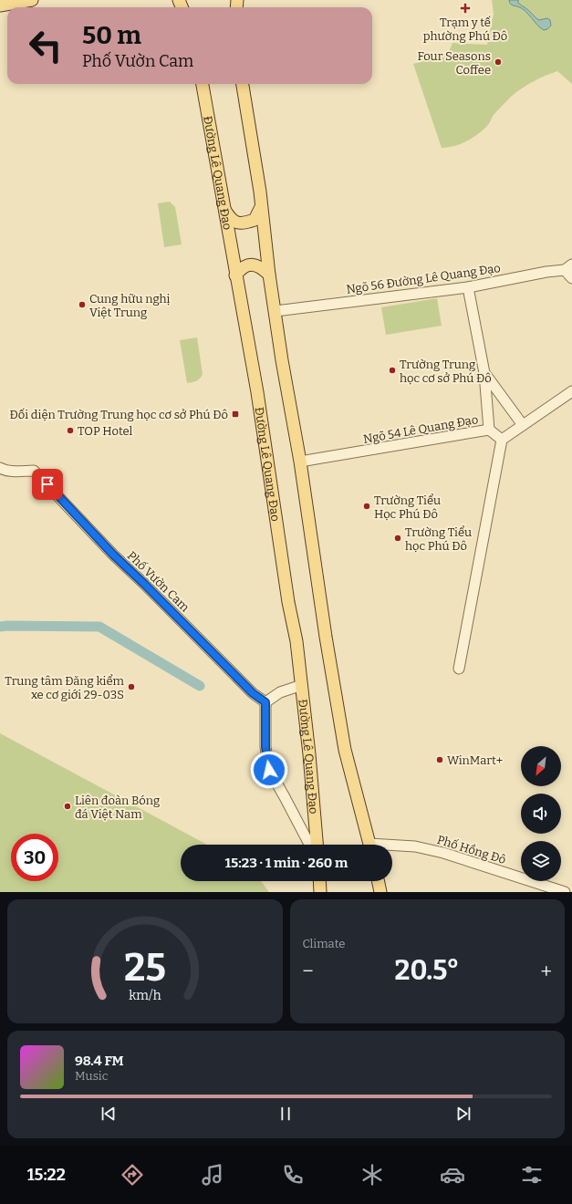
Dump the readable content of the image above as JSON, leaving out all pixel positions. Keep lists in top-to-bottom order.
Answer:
{
  "streets": {
    "main road": ["Đường Lê Quang Đạo"],
    "street": [
      "Ngõ 56 Đường Lê Quang Đạo",
      "Ngõ 54 Lê Quang Đạo",
      "Phố Vườn Cam",
      "Phố Hồng Đô"
    ]
  },
  "places": {
    "health": ["Trạm y tế phường Phú Đô"],
    "other": [
      "Four Seasons Coffee",
      "Cung hữu nghị Việt Trung",
      "Trường Trung học cơ sở Phú Đô",
      "TOP Hotel",
      "Trường Tiểu Học Phú Đô",
      "Trường Tiểu học Phú Đô",
      "Trung tâm Đăng kiểm xe cơ giới 29-03S",
      "WinMart+",
      "Liên đoàn Bóng đá Việt Nam"
    ],
    "transit": ["Đối diện Trường Trung học cơ sở Phú Đô"]
  },
  "north": "bottom left",
  "page": {
    "turn": ["50 m", "Phố Vườn Cam"],
    "limit": "30",
    "trip": "15:23 · 1 min · 260 m",
    "tile": "Climate",
    "heat": ["−", "20.5°", "+"],
    "song": ["98.4 FM", "Music"],
    "tabs": "15:22",
    "gauge": ["25", "km/h"]
  }
}
